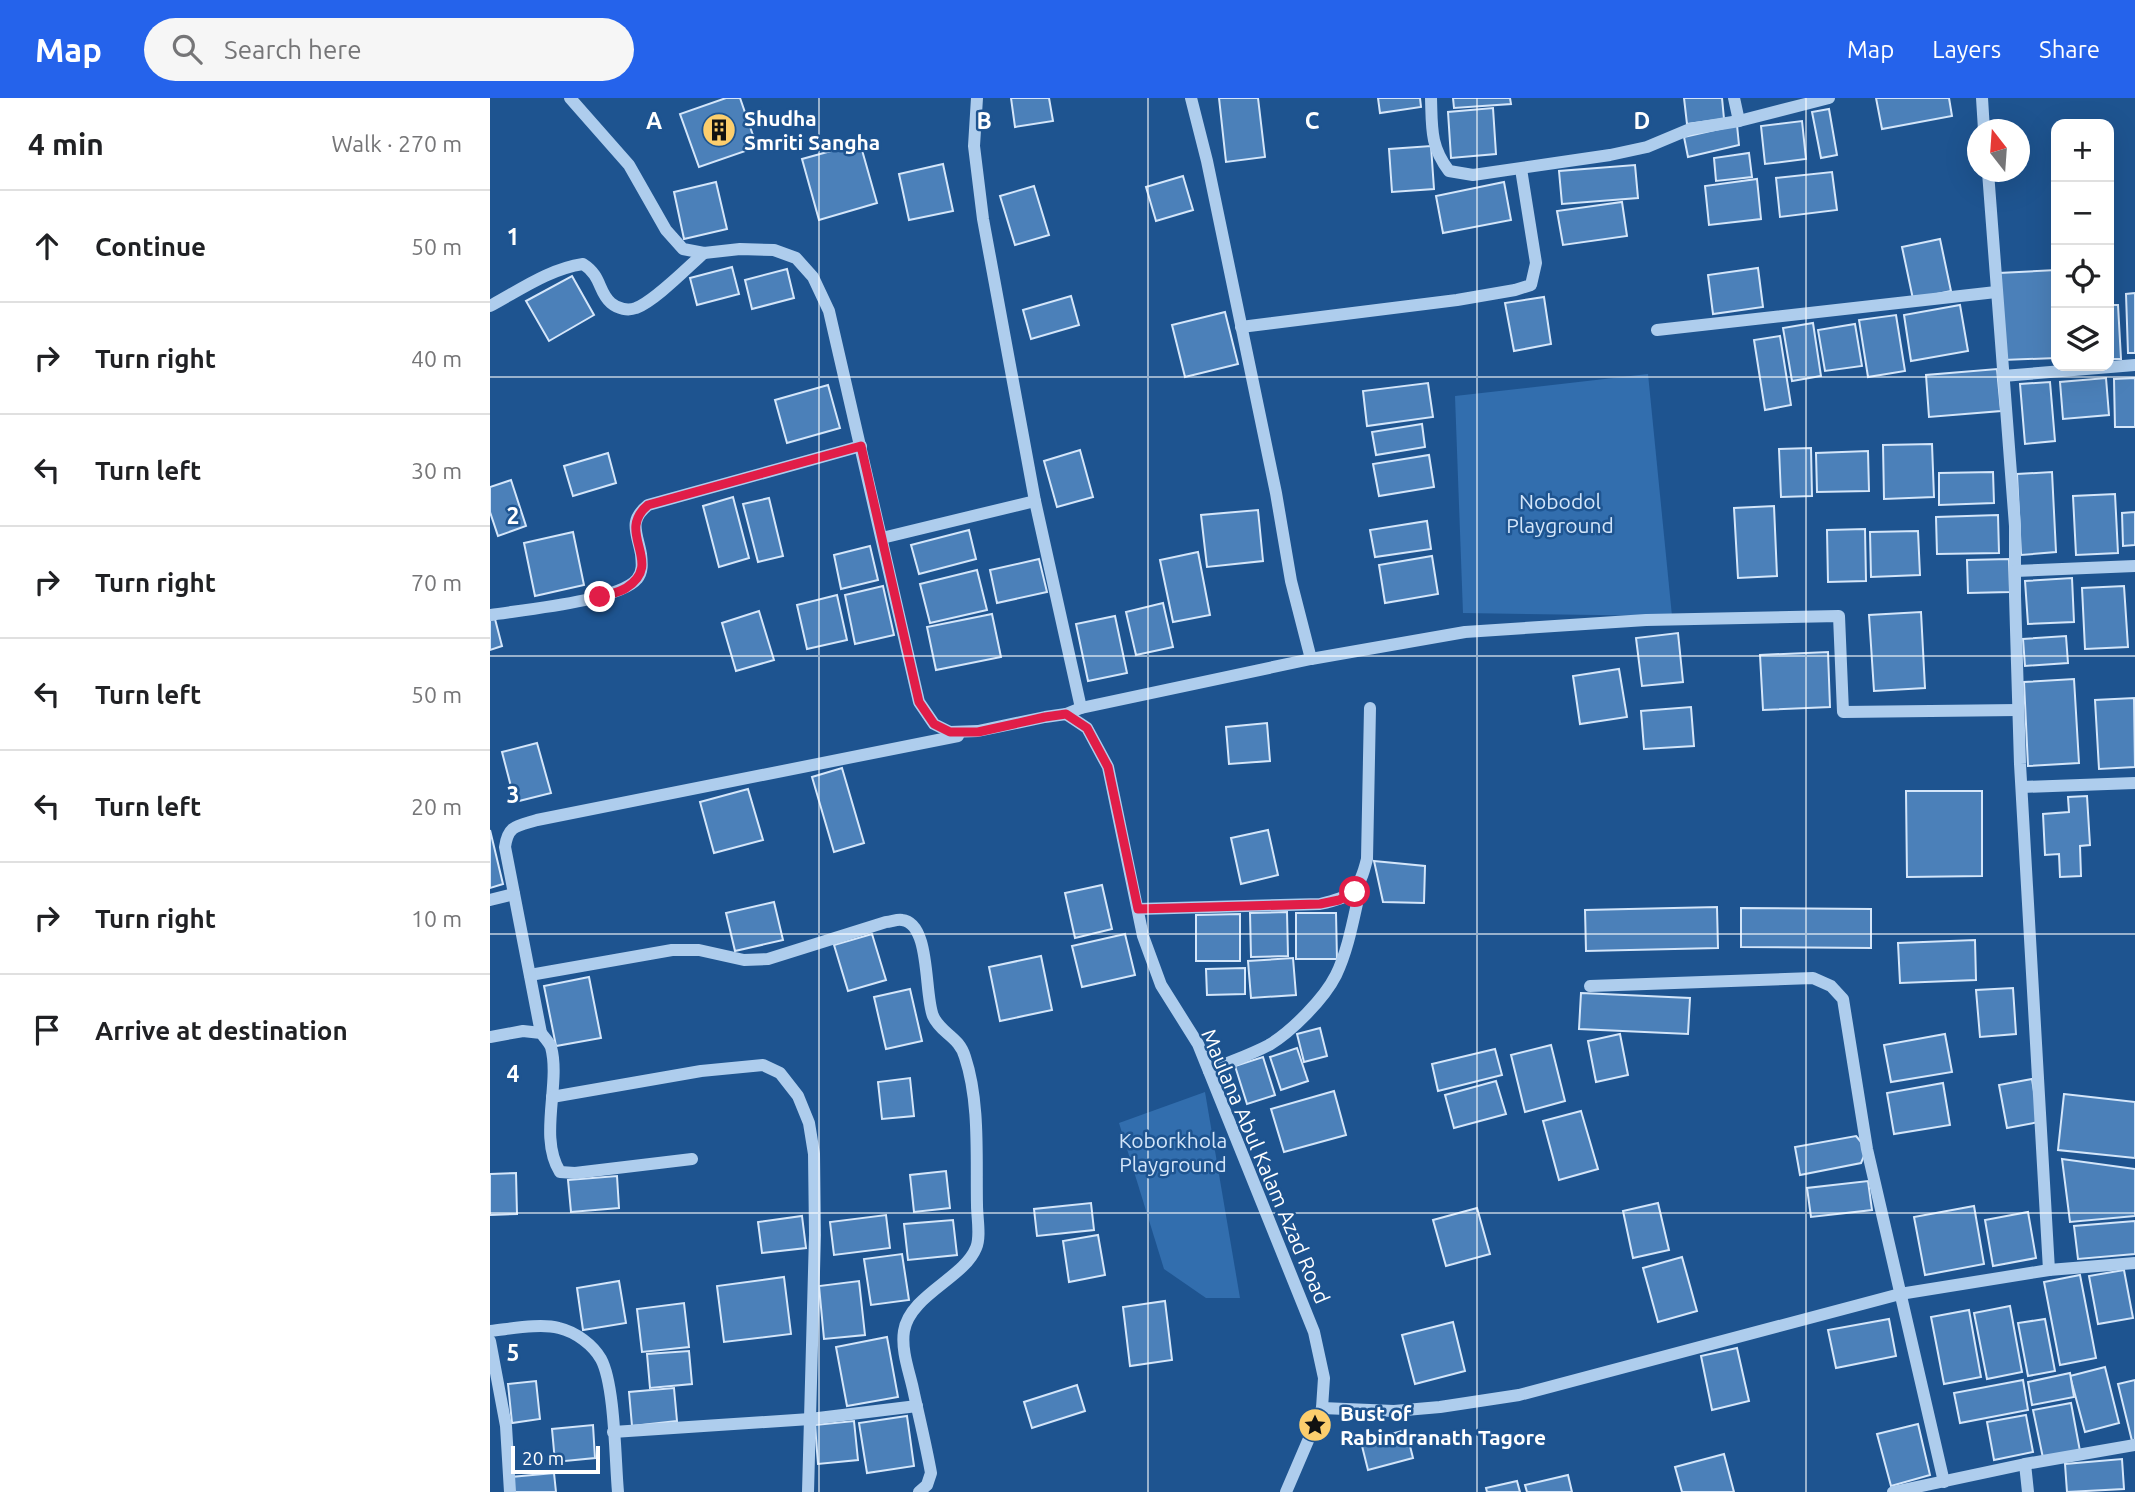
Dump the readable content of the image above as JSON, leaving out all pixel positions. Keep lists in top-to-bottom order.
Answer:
{
  "streets": {
    "street": ["Maulana Abul Kalam Azad Road"]
  },
  "parks": ["Nobodol Playground", "Koborkhola Playground"],
  "places": {
    "building": ["Shudha Smriti Sangha"],
    "place": ["Bust of Rabindranath Tagore"]
  },
  "scale_bar": "20 m",
  "north": "top",
  "page": {
    "header": "Map",
    "search": "Search here",
    "nav": ["Map", "Layers", "Share"],
    "heading": ["4 min", "Walk · 270 m"],
    "map_buttons": ["+", "−"],
    "list": [
      ["Continue", "50 m"],
      ["Turn right", "40 m"],
      ["Turn left", "30 m"],
      ["Turn right", "70 m"],
      ["Turn left", "50 m"],
      ["Turn left", "20 m"],
      ["Turn right", "10 m"],
      "Arrive at destination"
    ],
    "scale": "20 m"
  },
  "grid": {
    "columns": [
      "A",
      "B",
      "C",
      "D"
    ],
    "rows": [
      "1",
      "2",
      "3",
      "4",
      "5"
    ]
  }
}
